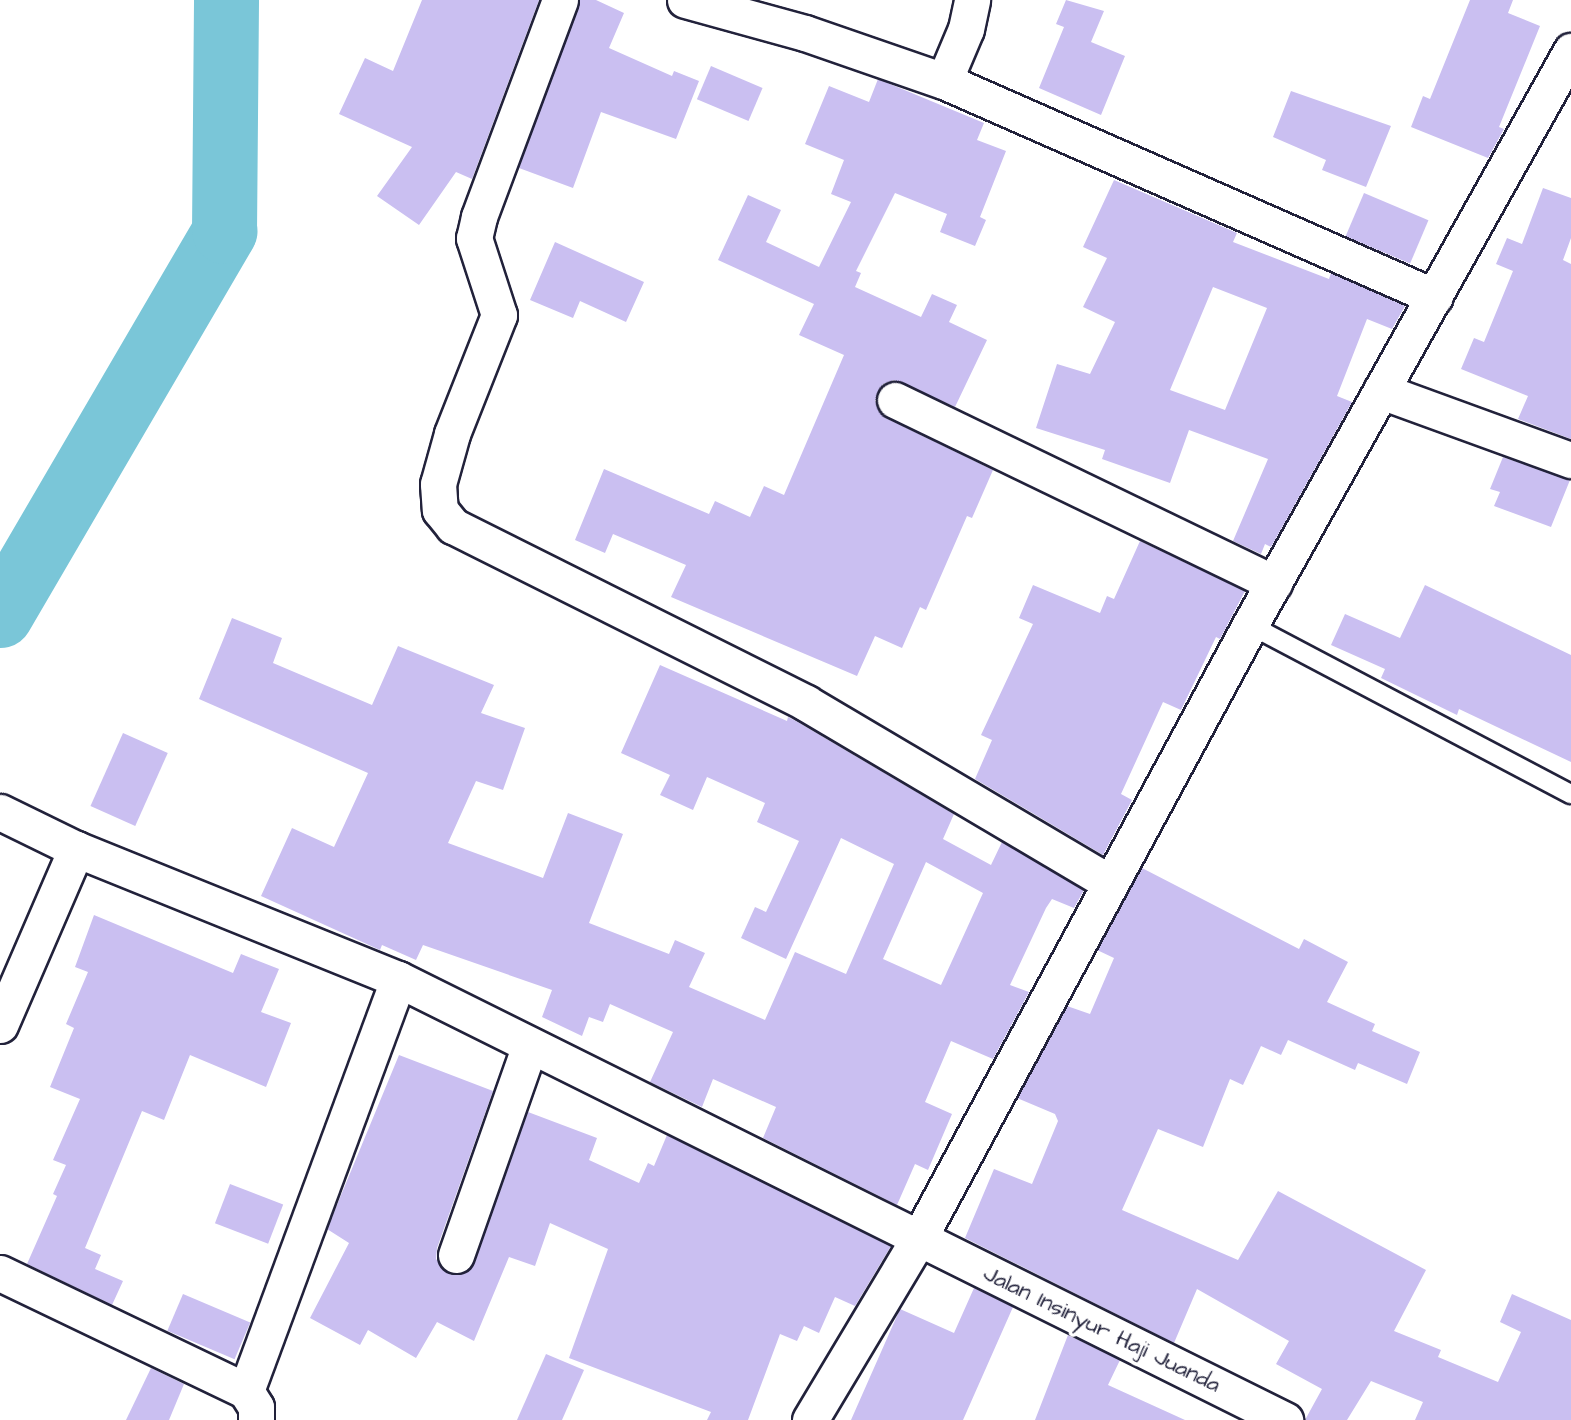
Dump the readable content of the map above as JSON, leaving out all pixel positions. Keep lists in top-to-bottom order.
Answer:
{
  "streets": {
    "street": ["Jalan Insinyur Haji Juanda"]
  }
}
